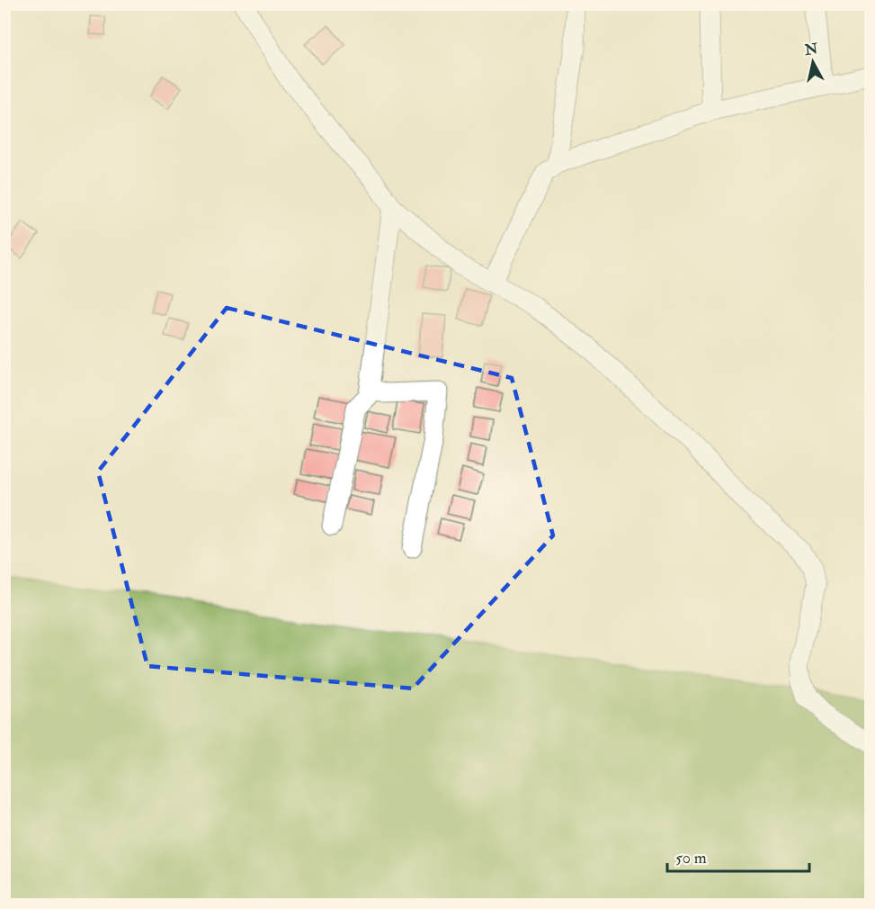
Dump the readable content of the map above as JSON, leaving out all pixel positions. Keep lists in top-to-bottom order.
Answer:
{
  "scale_bar": "50 m",
  "north": "top"
}
